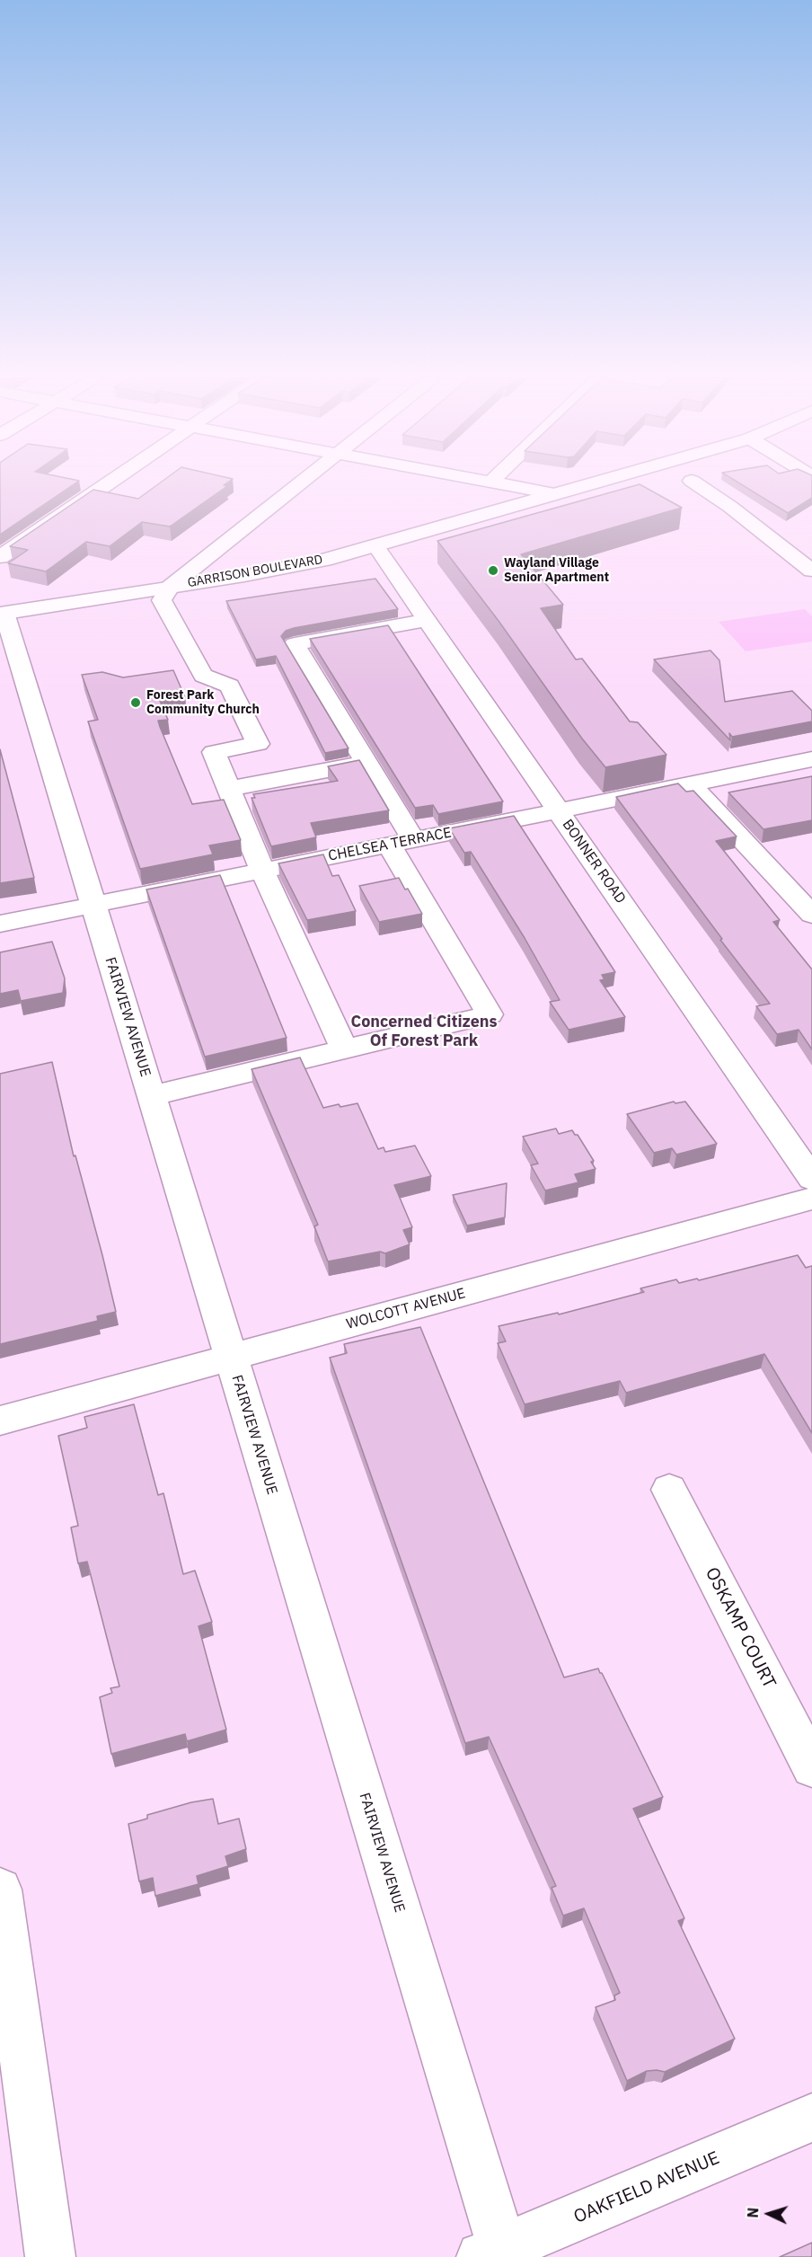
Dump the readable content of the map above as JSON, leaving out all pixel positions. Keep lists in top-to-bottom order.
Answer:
{
  "streets": {
    "street": [
      "GARRISON BOULEVARD",
      "CHELSEA TERRACE",
      "BONNER ROAD",
      "FAIRVIEW AVENUE",
      "WOLCOTT AVENUE",
      "OSKAMP COURT",
      "OAKFIELD AVENUE"
    ]
  },
  "crossings": [
    ["GARRISON BOULEVARD", "BONNER ROAD"],
    ["GARRISON BOULEVARD", "FAIRVIEW AVENUE"],
    ["CHELSEA TERRACE", "BONNER ROAD"],
    ["CHELSEA TERRACE", "FAIRVIEW AVENUE"],
    ["FAIRVIEW AVENUE", "WOLCOTT AVENUE"],
    ["FAIRVIEW AVENUE", "OAKFIELD AVENUE"]
  ],
  "districts": ["Concerned Citizens Of Forest Park"],
  "places": ["Wayland Village Senior Apartment", "Forest Park Community Church"],
  "north": "left"
}
